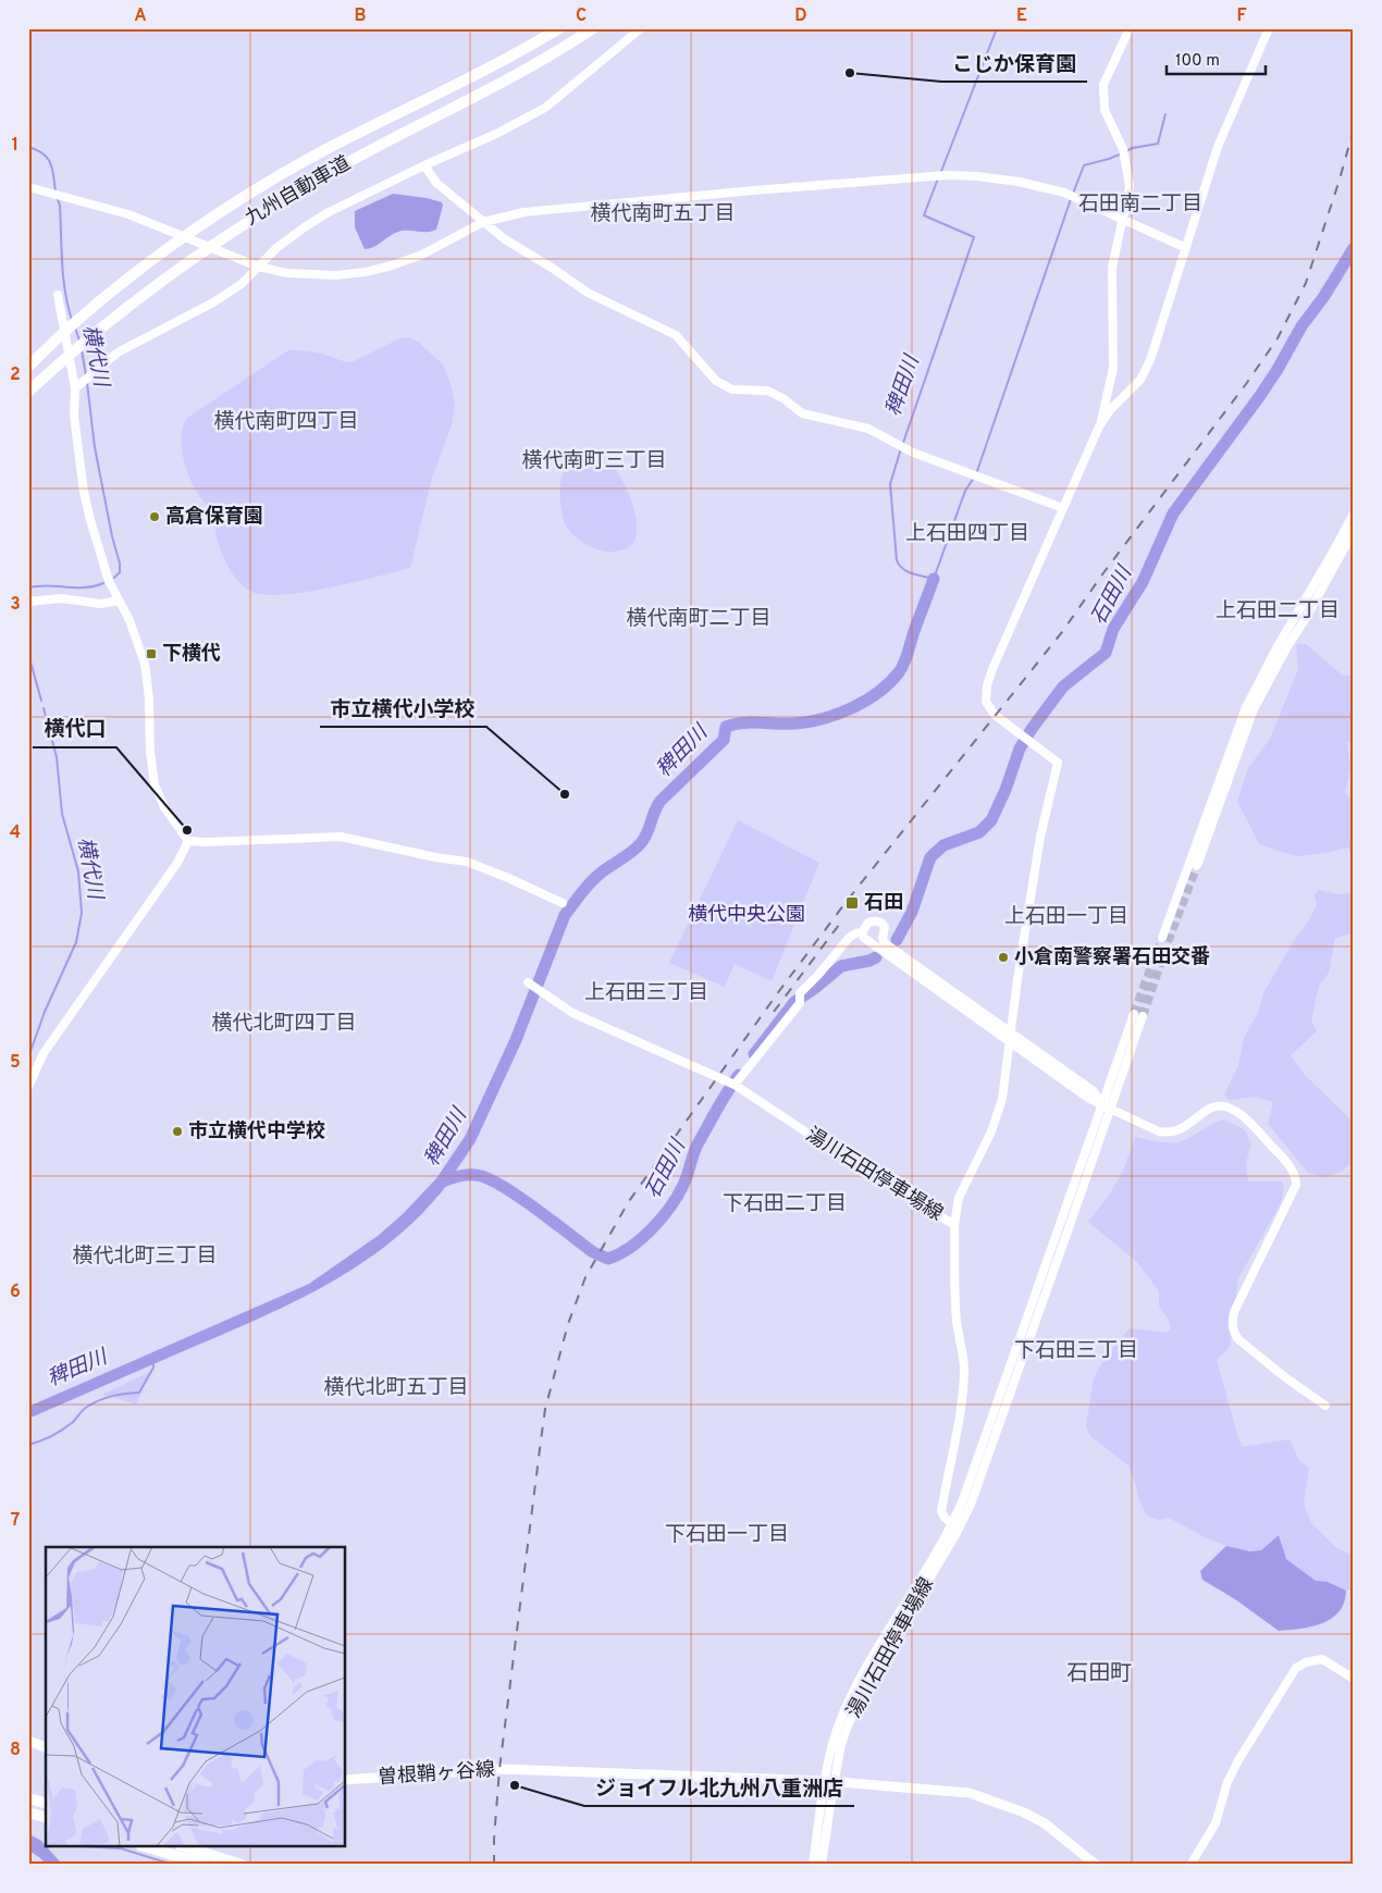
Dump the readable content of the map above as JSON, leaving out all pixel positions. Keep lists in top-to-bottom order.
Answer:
{
  "streets": {
    "highway": ["九州自動車道"],
    "main road": ["曽根鞘ヶ谷線"],
    "street": ["湯川石田停車場線"]
  },
  "crossings": [
    ["湯川石田停車場線", "曽根鞘ヶ谷線"]
  ],
  "districts": [
    "石田南二丁目",
    "横代南町五丁目",
    "横代南町四丁目",
    "横代南町三丁目",
    "上石田四丁目",
    "上石田二丁目",
    "横代南町二丁目",
    "上石田一丁目",
    "上石田三丁目",
    "横代北町四丁目",
    "下石田二丁目",
    "横代北町三丁目",
    "下石田三丁目",
    "横代北町五丁目",
    "下石田一丁目",
    "石田町"
  ],
  "water": ["横代川", "稗田川", "石田川"],
  "parks": ["横代中央公園"],
  "places": {
    "other": [
      "こじか保育園",
      "高倉保育園",
      "市立横代小学校",
      "横代口",
      "小倉南警察署石田交番",
      "市立横代中学校",
      "ジョイフル北九州八重洲店"
    ],
    "transit": ["下横代", "石田"]
  },
  "scale_bar": "100 m",
  "grid": {
    "columns": [
      "A",
      "B",
      "C",
      "D",
      "E",
      "F"
    ],
    "rows": [
      "1",
      "2",
      "3",
      "4",
      "5",
      "6",
      "7",
      "8"
    ]
  }
}
